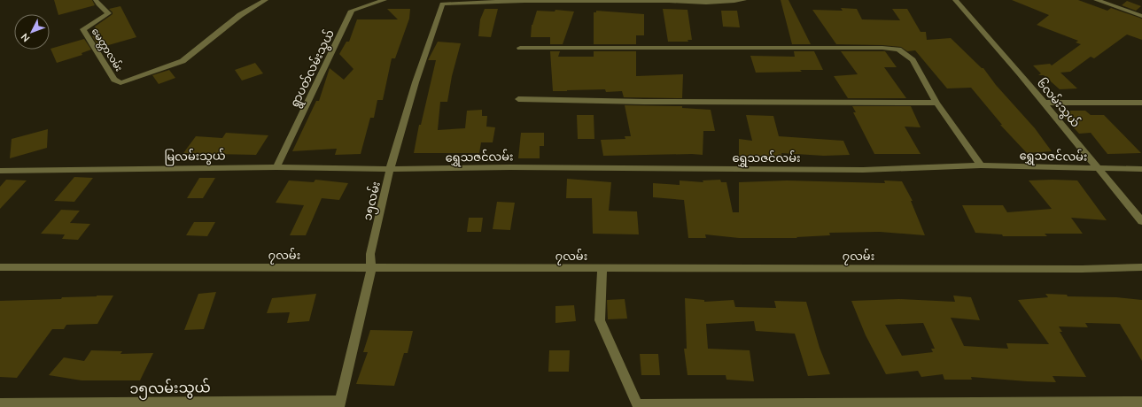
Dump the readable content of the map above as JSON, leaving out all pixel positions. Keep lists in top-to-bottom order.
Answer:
{
  "streets": {
    "street": [
      "မေတ္တာလမ်း",
      "ရွာပတ်လမ်းသွယ်",
      "၆လမ်းသွယ်",
      "မြလမ်းသွယ်",
      "ရွှေသဇင်လမ်း",
      "၁၅လမ်း",
      "၇လမ်း",
      "၁၅လမ်းသွယ်"
    ]
  },
  "crossings": [
    ["ရွာပတ်လမ်းသွယ်", "မြလမ်းသွယ်"],
    ["၆လမ်းသွယ်", "ရွှေသဇင်လမ်း"],
    ["မြလမ်းသွယ်", "ရွှေသဇင်လမ်း"],
    ["မြလမ်းသွယ်", "၁၅လမ်း"],
    ["ရွှေသဇင်လမ်း", "၁၅လမ်း"],
    ["၁၅လမ်း", "၇လမ်း"],
    ["၁၅လမ်း", "၁၅လမ်းသွယ်"]
  ],
  "north": "bottom left"
}
